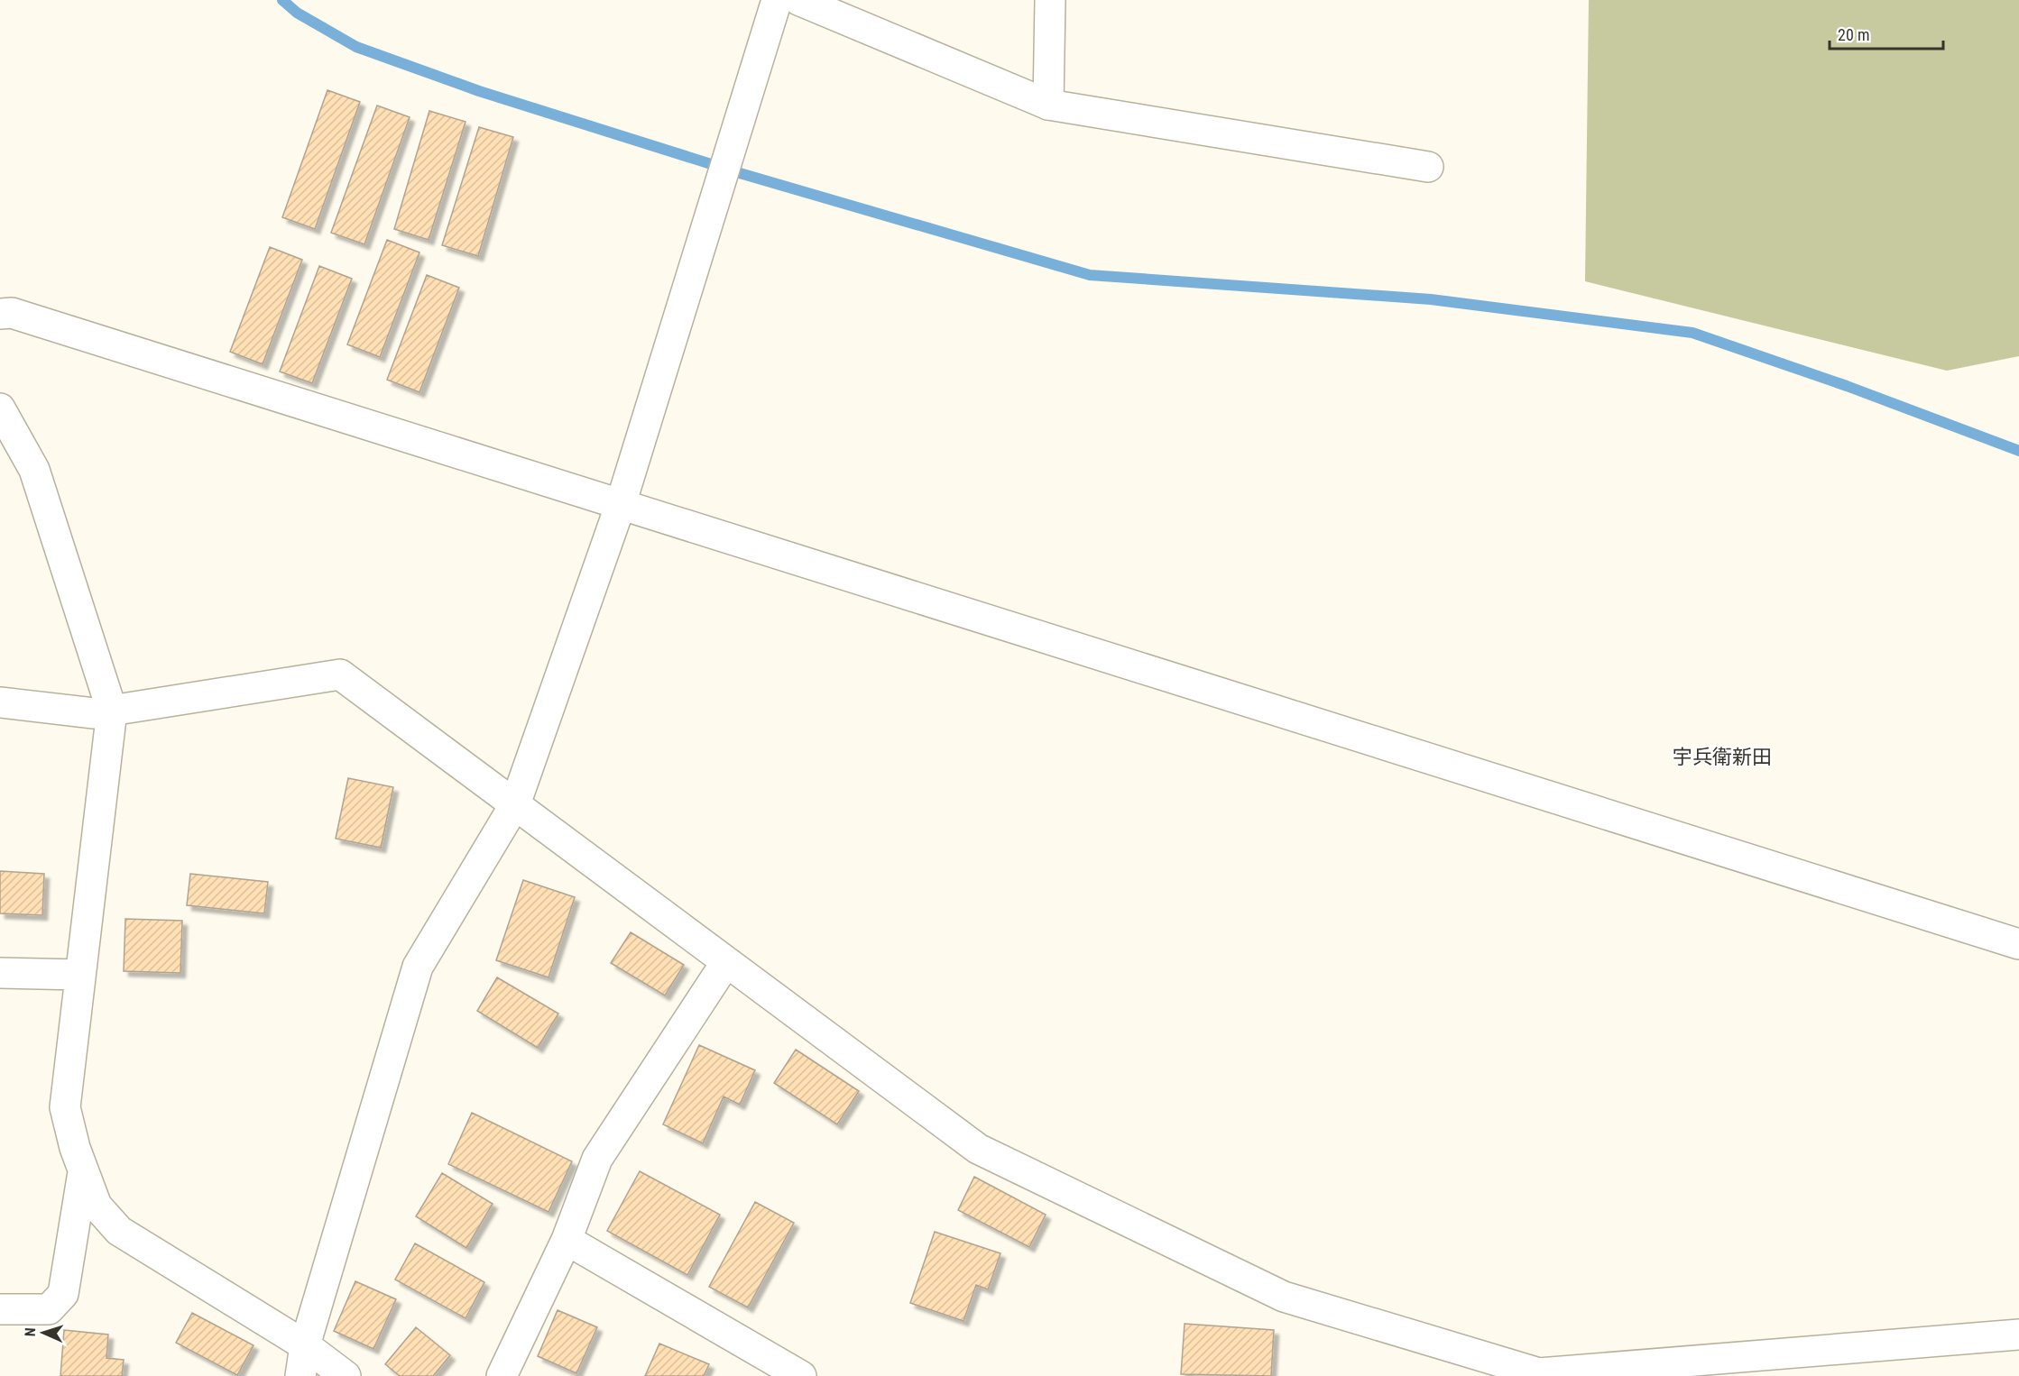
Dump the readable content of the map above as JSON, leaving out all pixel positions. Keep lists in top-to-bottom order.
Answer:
{
  "districts": ["宇兵衛新田"],
  "scale_bar": "20 m",
  "north": "left"
}
